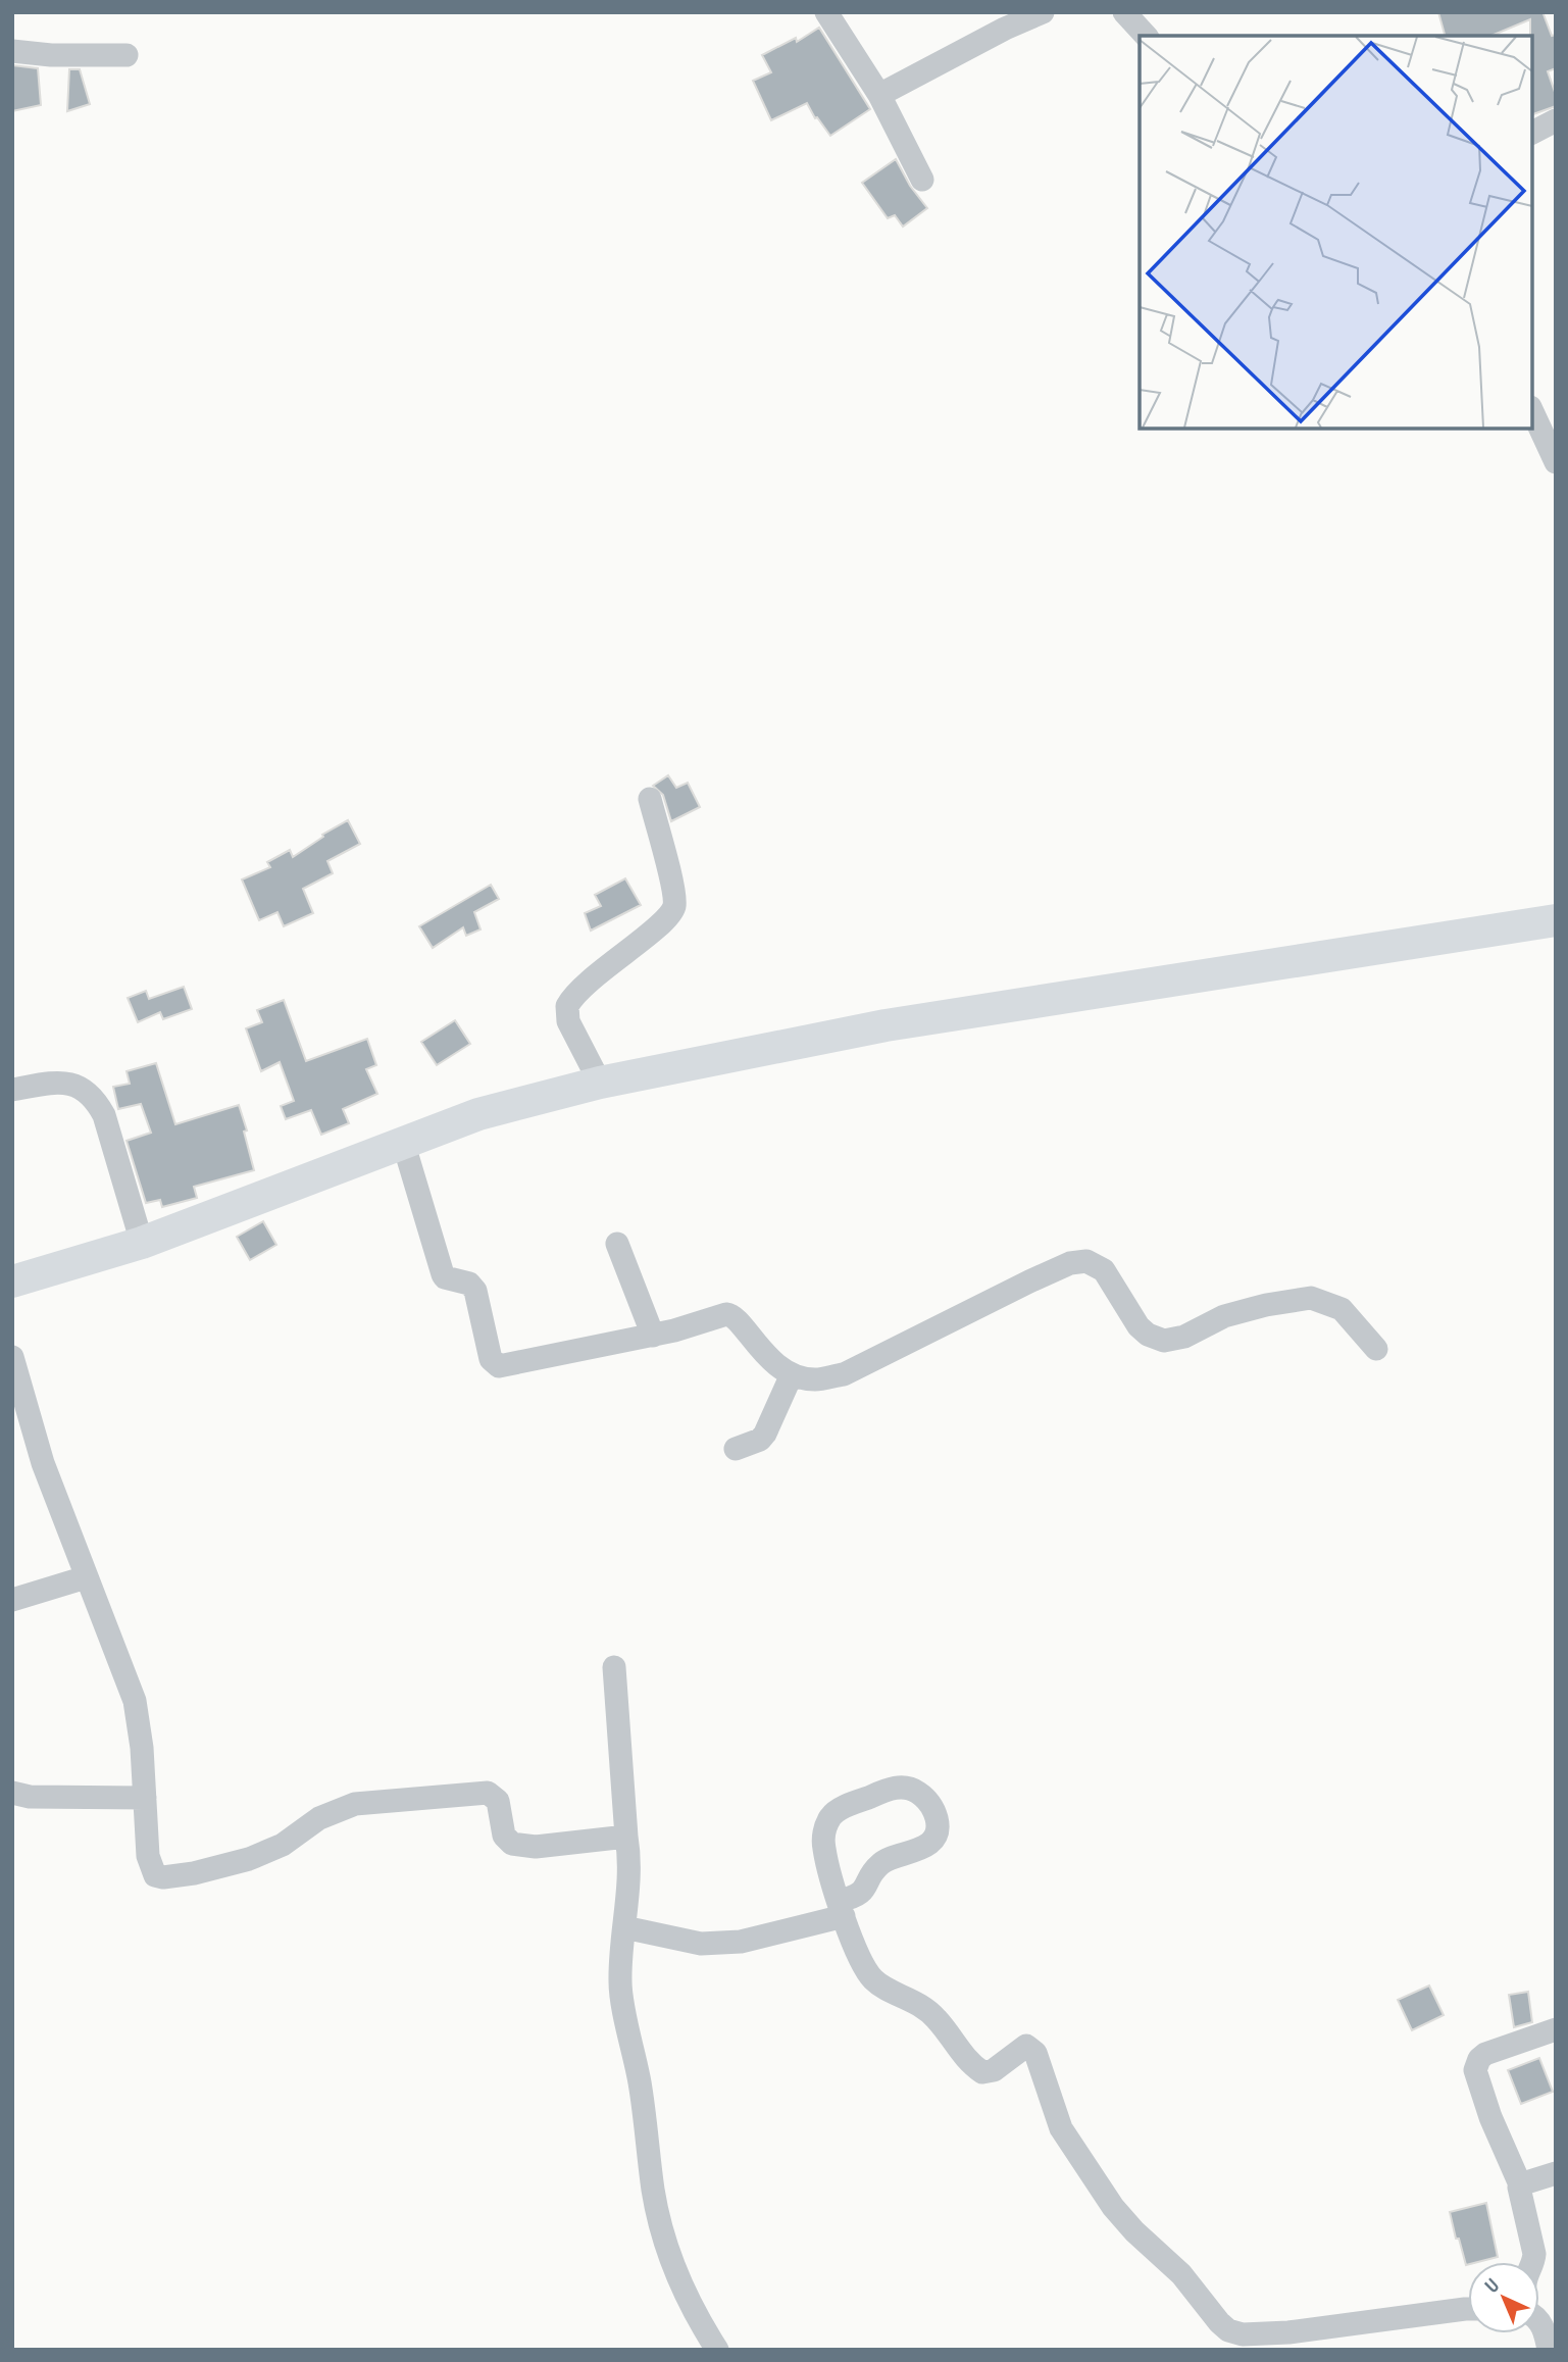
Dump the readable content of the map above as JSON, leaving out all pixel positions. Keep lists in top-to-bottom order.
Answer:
{
  "north": "top left"
}
